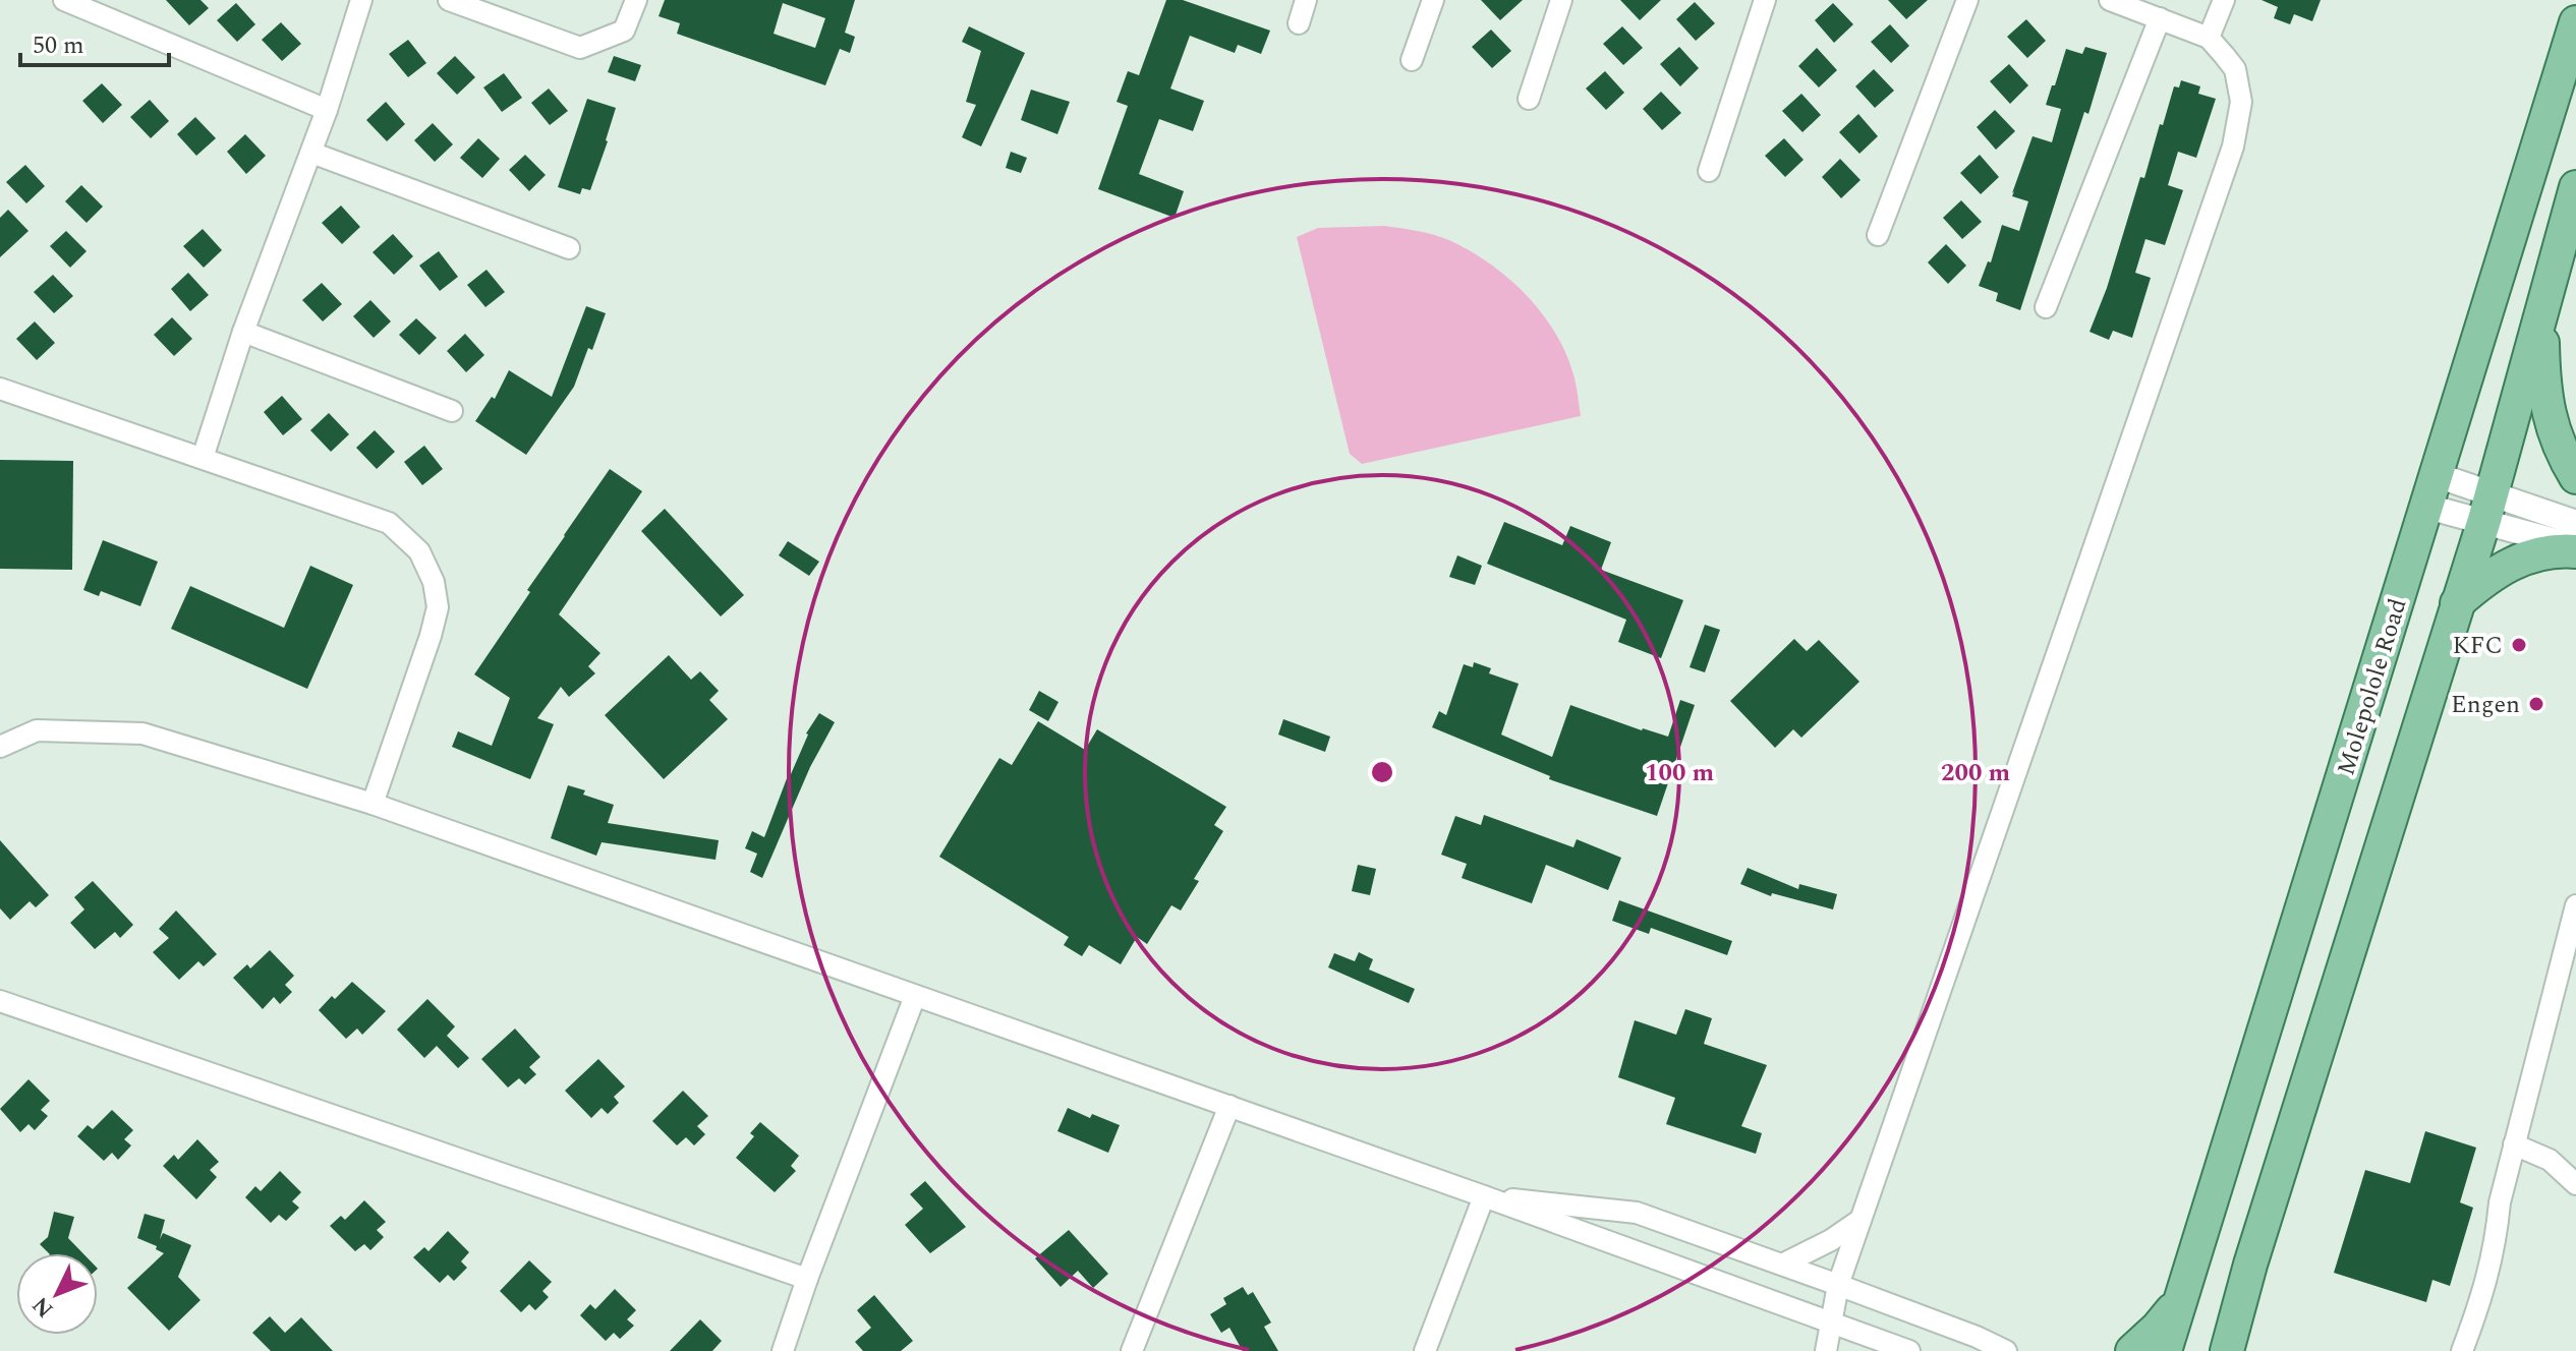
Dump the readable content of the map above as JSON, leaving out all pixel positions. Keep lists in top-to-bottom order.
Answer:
{
  "streets": {
    "main road": ["Molepolole Road"]
  },
  "places": ["KFC", "Engen"],
  "scale_bar": "50 m",
  "north": "bottom left",
  "rings": ["100 m", "200 m"]
}
